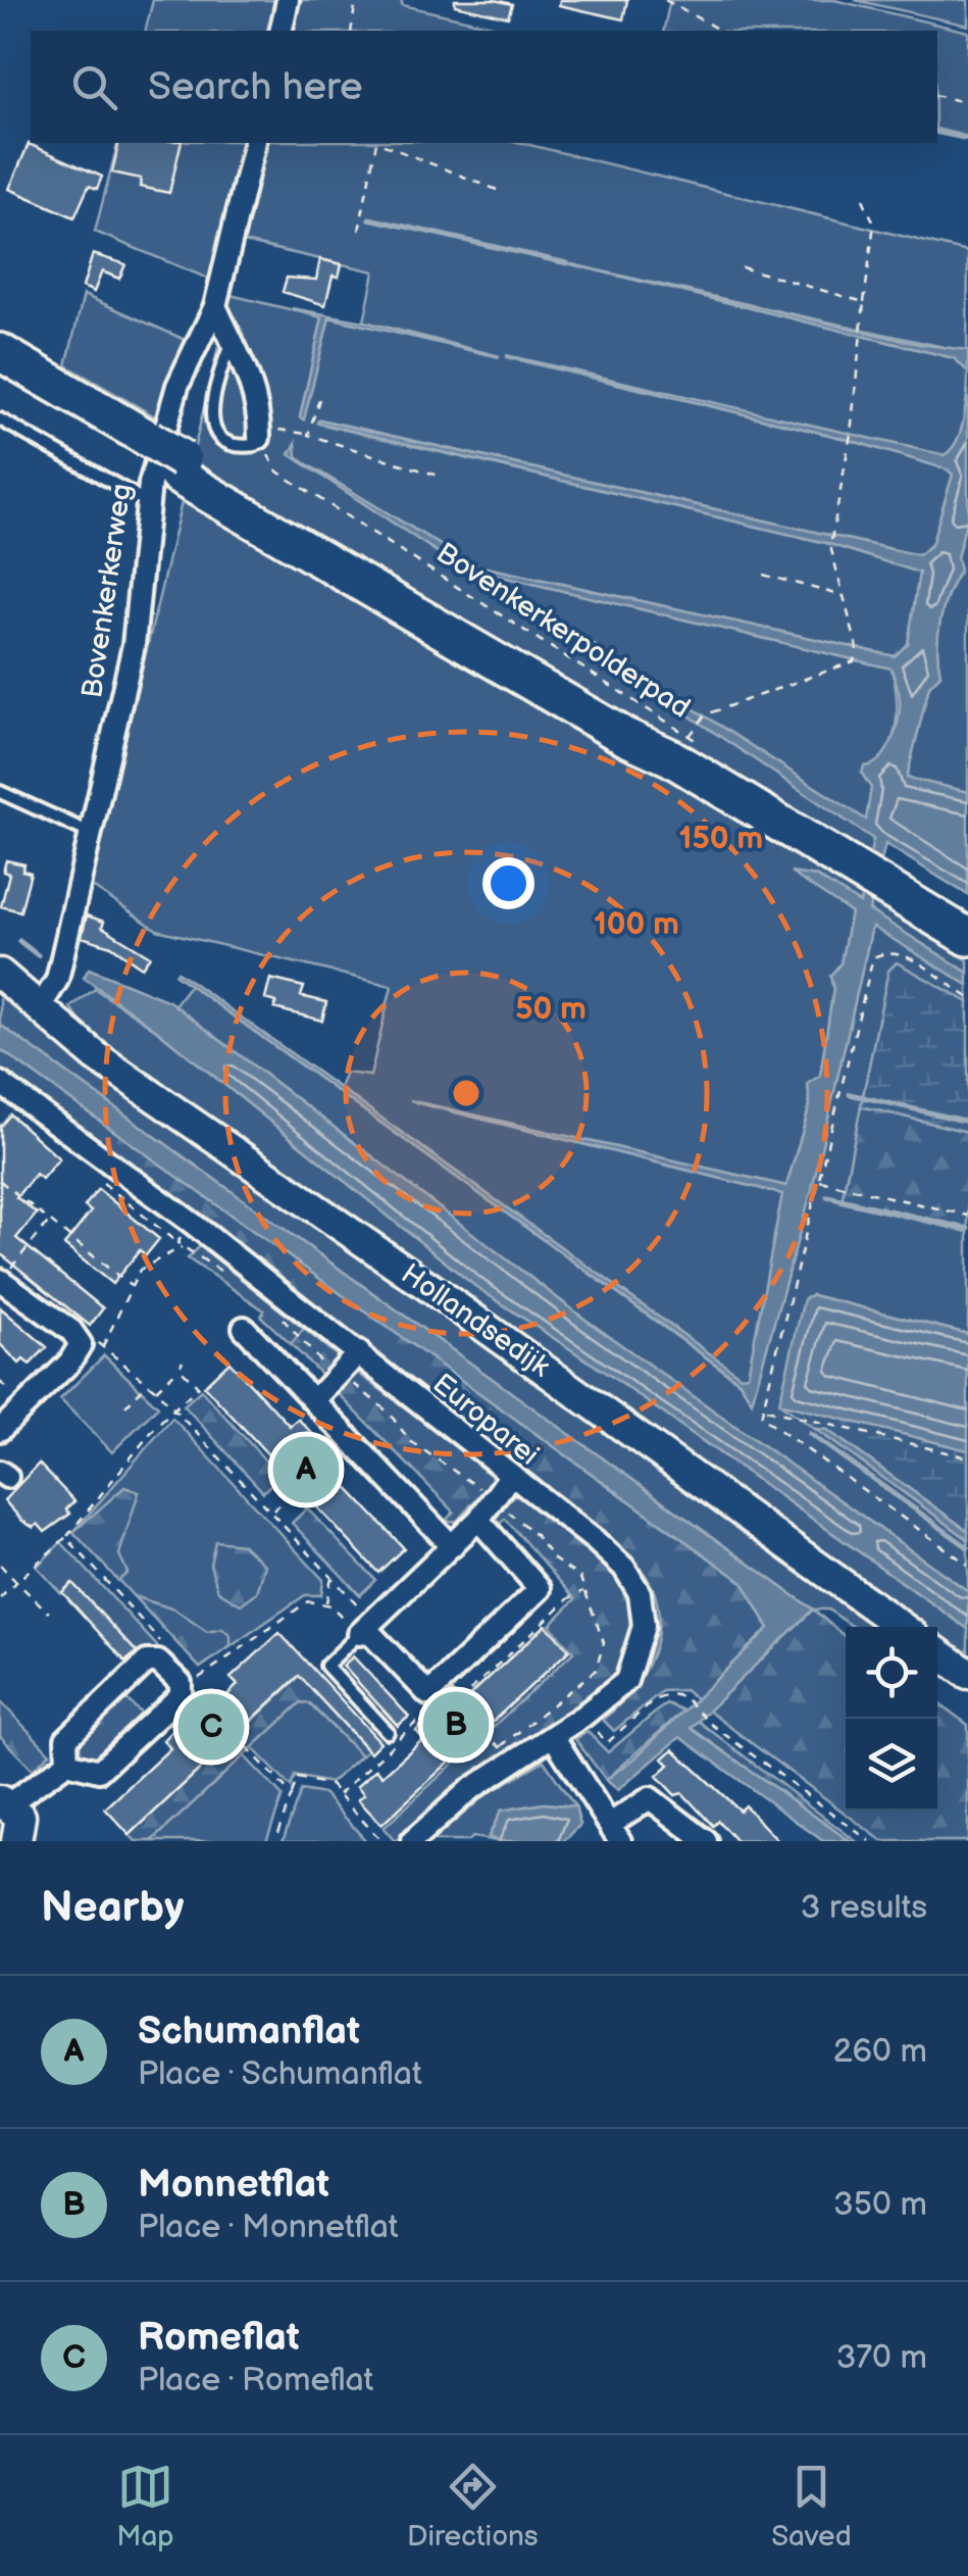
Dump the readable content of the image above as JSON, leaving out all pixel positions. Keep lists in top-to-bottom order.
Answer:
{
  "streets": {
    "street": ["Bovenkerkerweg", "Hollandsedijk", "Europarei"],
    "path": ["Bovenkerkerpolderpad"]
  },
  "crossings": [
    ["Bovenkerkerweg", "Hollandsedijk"]
  ],
  "page": {
    "search": "Search here",
    "pins": ["A", "B", "C"],
    "heading": ["Nearby", "3 results"],
    "list": [
      {
        "mark": "A",
        "name": "Schumanflat",
        "note": "Place · Schumanflat",
        "value": "260 m"
      },
      {
        "mark": "B",
        "name": "Monnetflat",
        "note": "Place · Monnetflat",
        "value": "350 m"
      },
      {
        "mark": "C",
        "name": "Romeflat",
        "note": "Place · Romeflat",
        "value": "370 m"
      }
    ],
    "nav": ["Map", "Directions", "Saved"]
  },
  "rings": ["150 m", "100 m", "50 m"]
}
